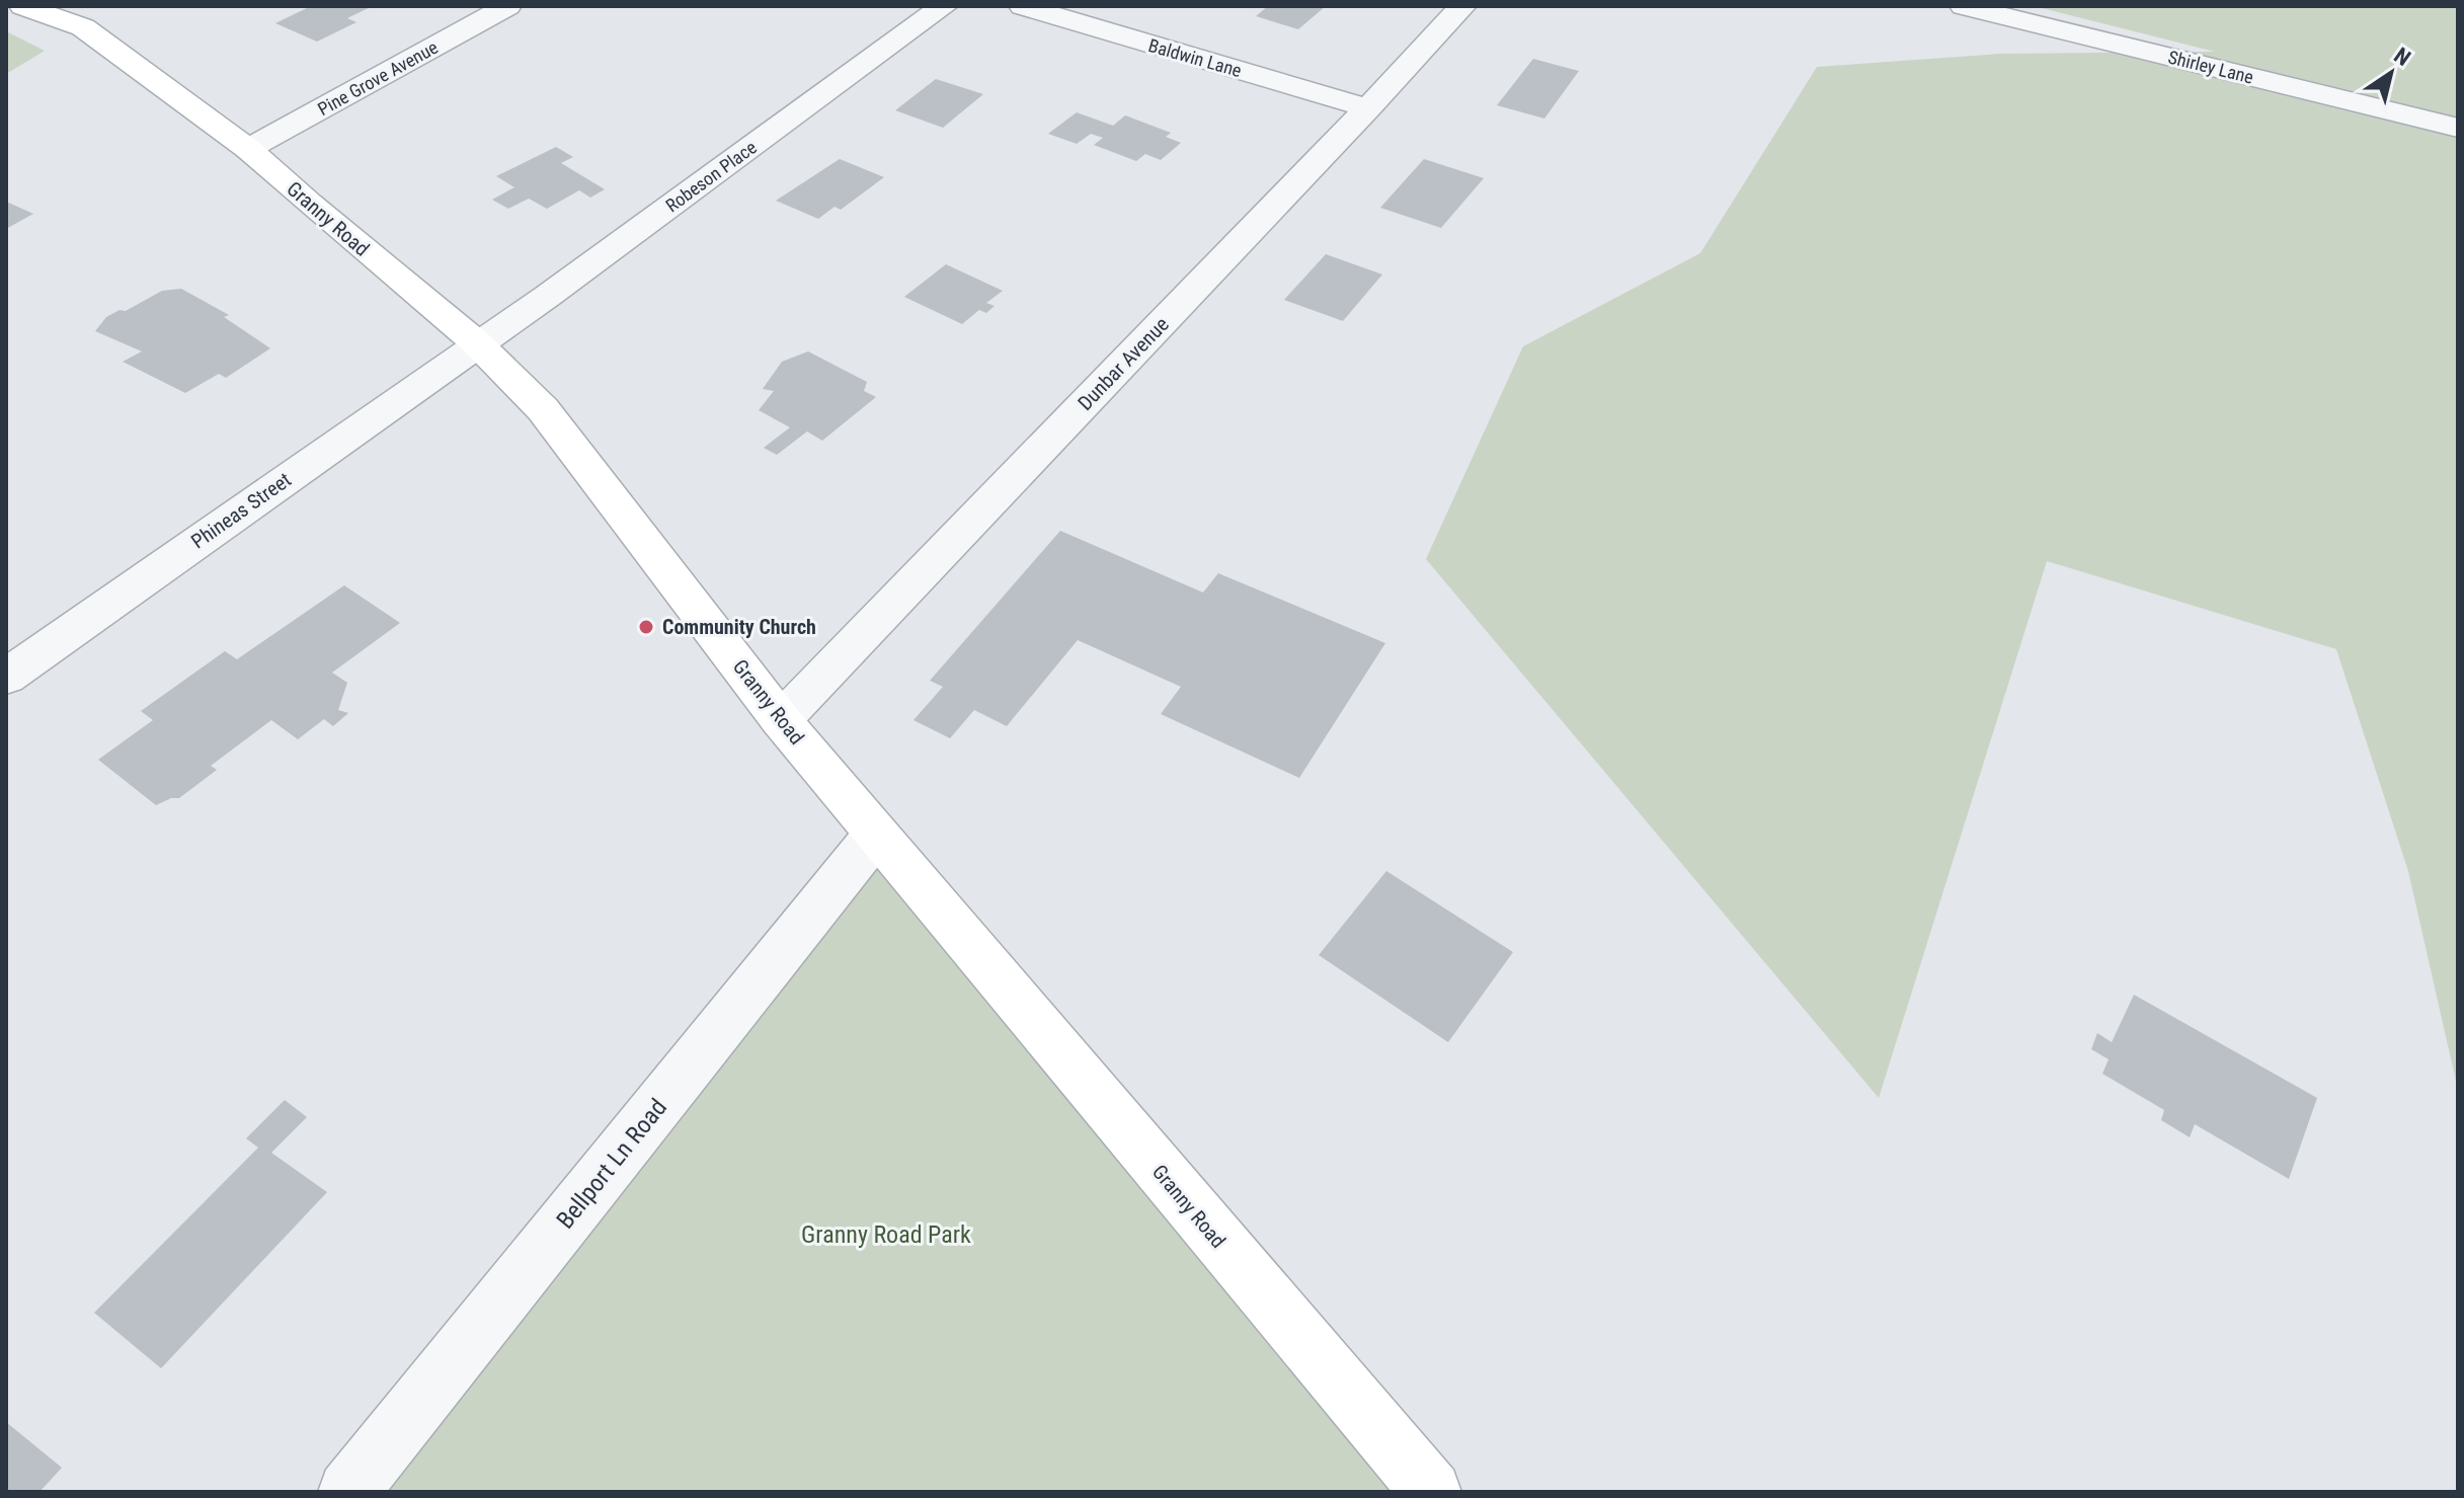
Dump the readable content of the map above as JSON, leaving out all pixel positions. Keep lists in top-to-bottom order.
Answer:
{
  "streets": {
    "street": [
      "Baldwin Lane",
      "Shirley Lane",
      "Pine Grove Avenue",
      "Robeson Place",
      "Granny Road",
      "Dunbar Avenue",
      "Phineas Street",
      "Bellport Ln Road"
    ]
  },
  "crossings": [
    ["Baldwin Lane", "Dunbar Avenue"],
    ["Pine Grove Avenue", "Granny Road"],
    ["Robeson Place", "Granny Road"],
    ["Robeson Place", "Phineas Street"],
    ["Granny Road", "Dunbar Avenue"],
    ["Granny Road", "Phineas Street"],
    ["Granny Road", "Bellport Ln Road"]
  ],
  "parks": ["Granny Road Park"],
  "places": ["Community Church"],
  "north": "top right"
}
